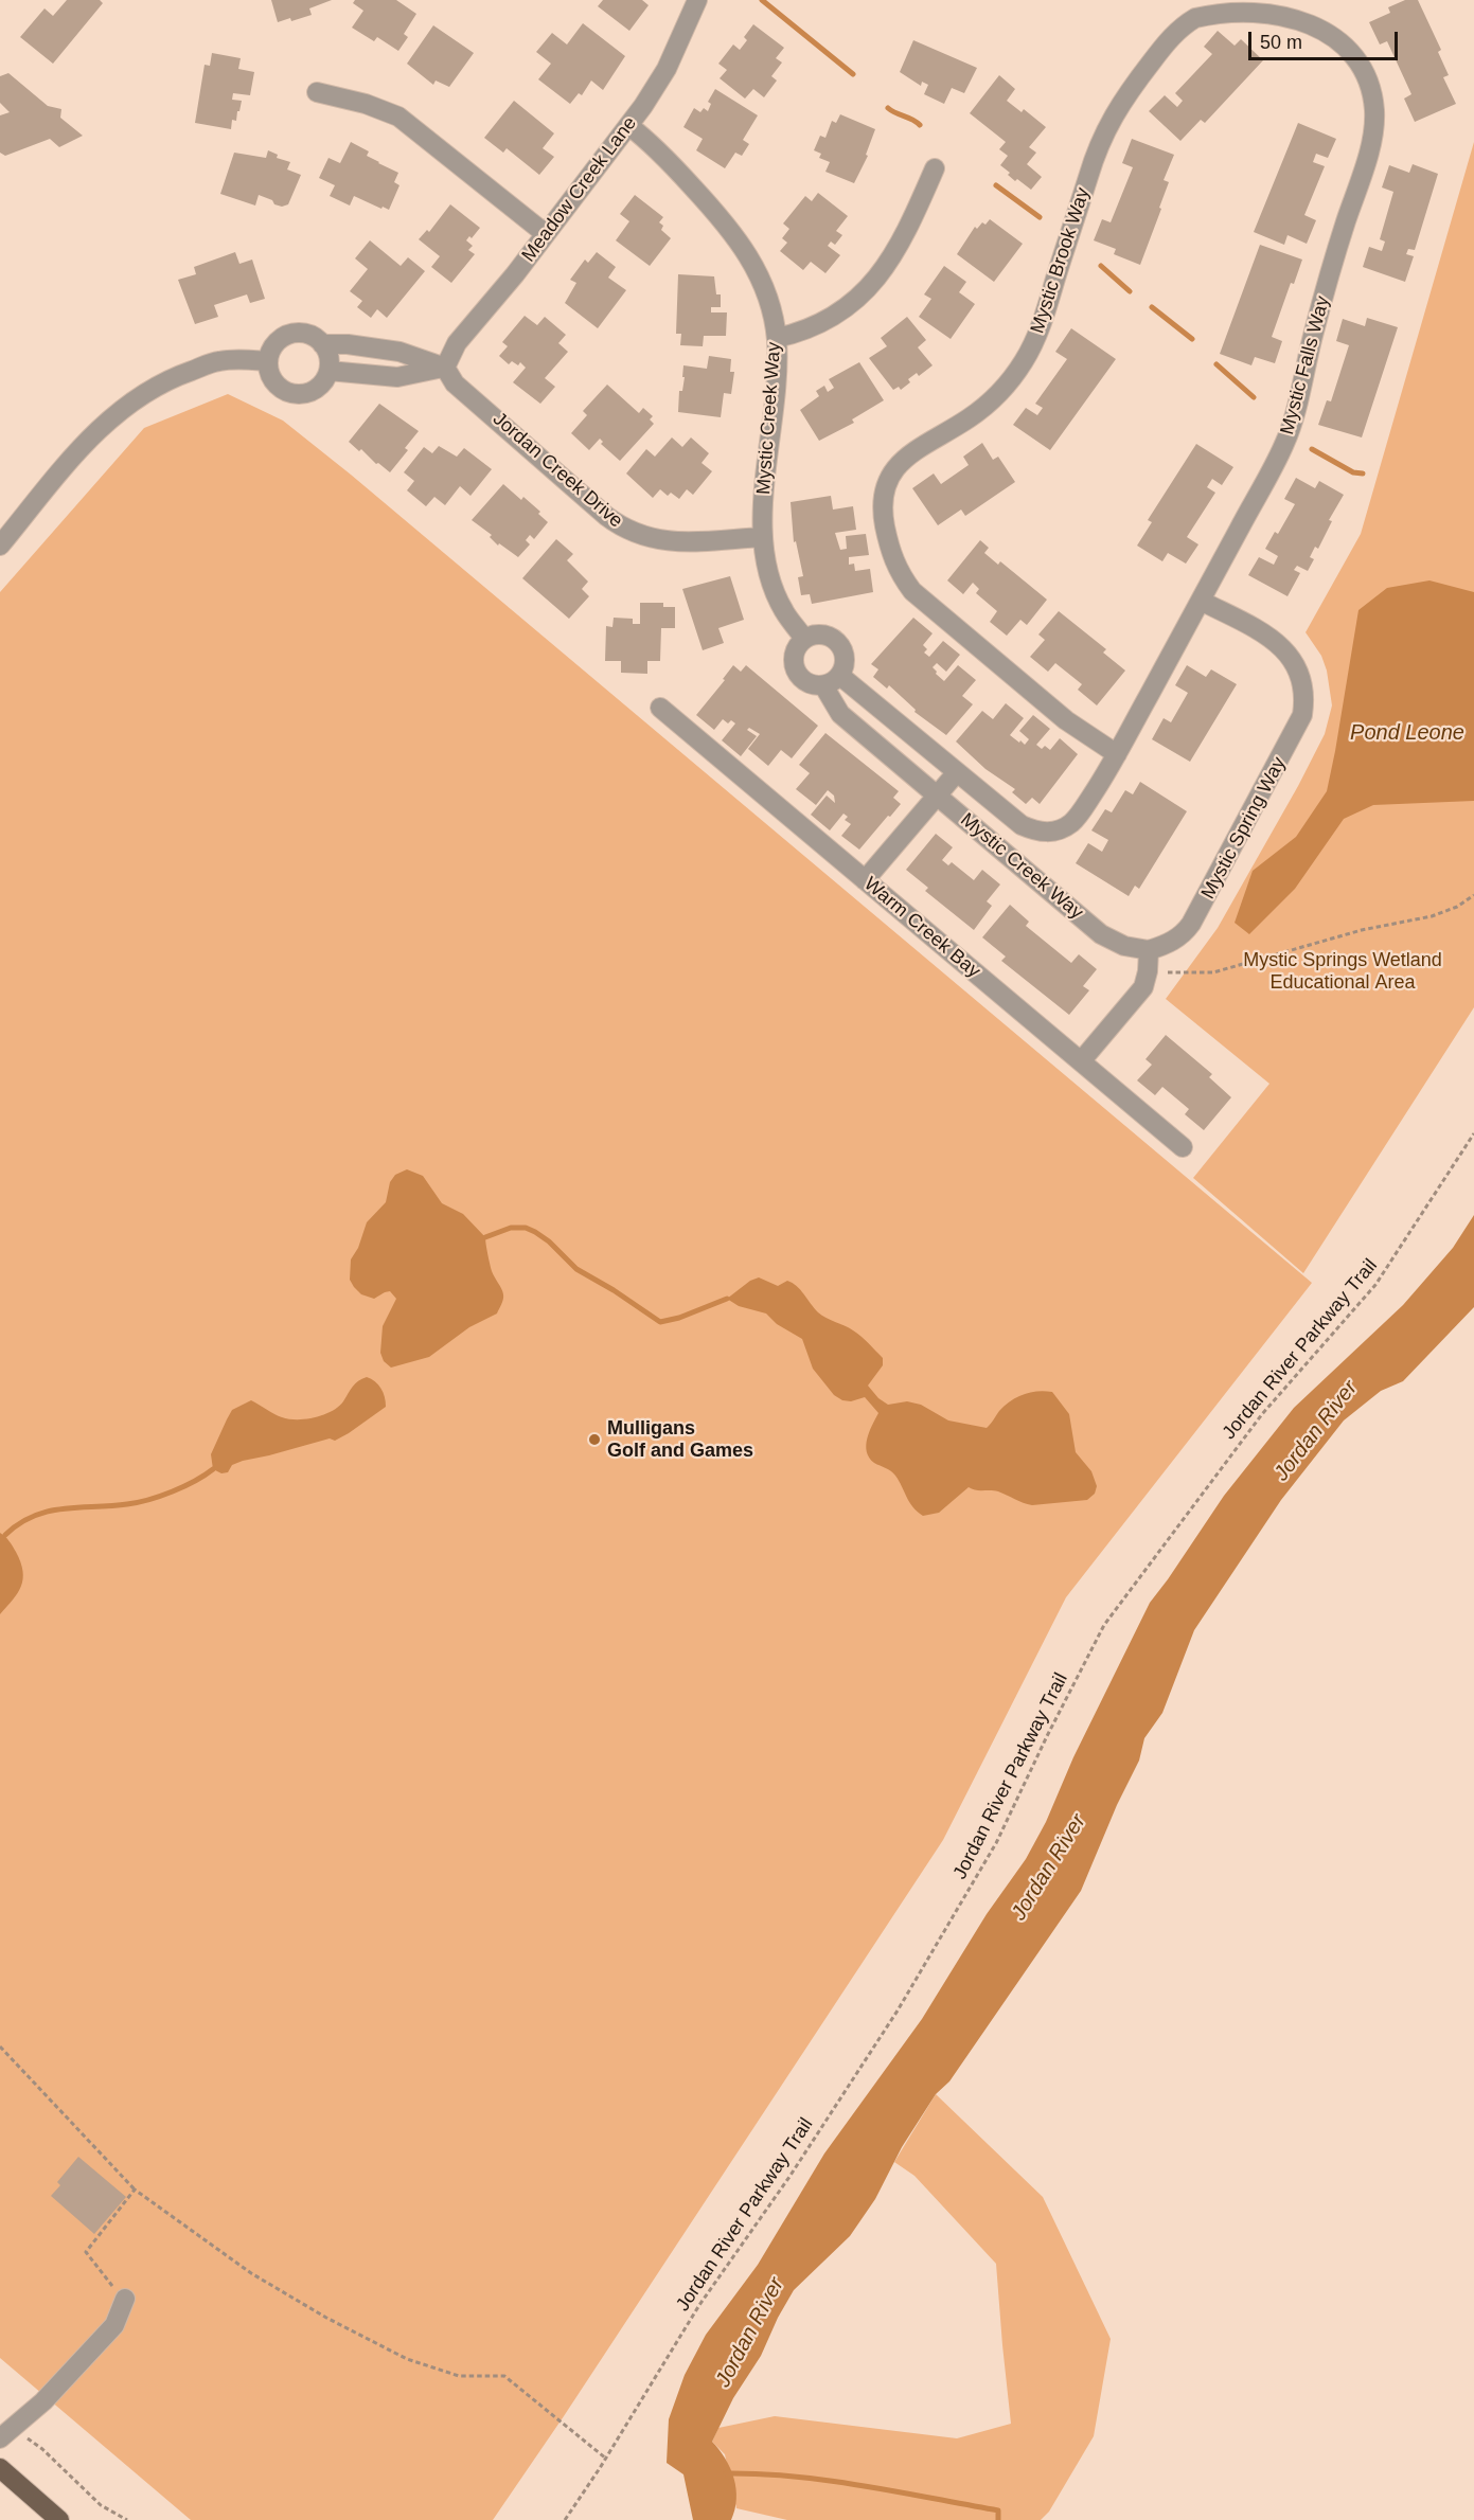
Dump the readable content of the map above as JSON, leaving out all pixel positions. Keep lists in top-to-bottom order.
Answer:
{
  "streets": {
    "street": [
      "Meadow Creek Lane",
      "Mystic Brook Way",
      "Mystic Falls Way",
      "Mystic Creek Way",
      "Jordan Creek Drive",
      "Mystic Spring Way",
      "Warm Creek Bay"
    ],
    "path": ["Jordan River Parkway Trail"]
  },
  "crossings": [
    ["Meadow Creek Lane", "Mystic Creek Way"],
    ["Meadow Creek Lane", "Jordan Creek Drive"],
    ["Mystic Brook Way", "Mystic Falls Way"],
    ["Mystic Falls Way", "Mystic Creek Way"],
    ["Mystic Falls Way", "Mystic Spring Way"],
    ["Mystic Creek Way", "Jordan Creek Drive"],
    ["Mystic Creek Way", "Mystic Spring Way"]
  ],
  "water": ["Pond Leone", "Jordan River"],
  "parks": ["Mystic Springs Wetland Educational Area"],
  "places": ["Mulligans Golf and Games"],
  "scale_bar": "50 m"
}
